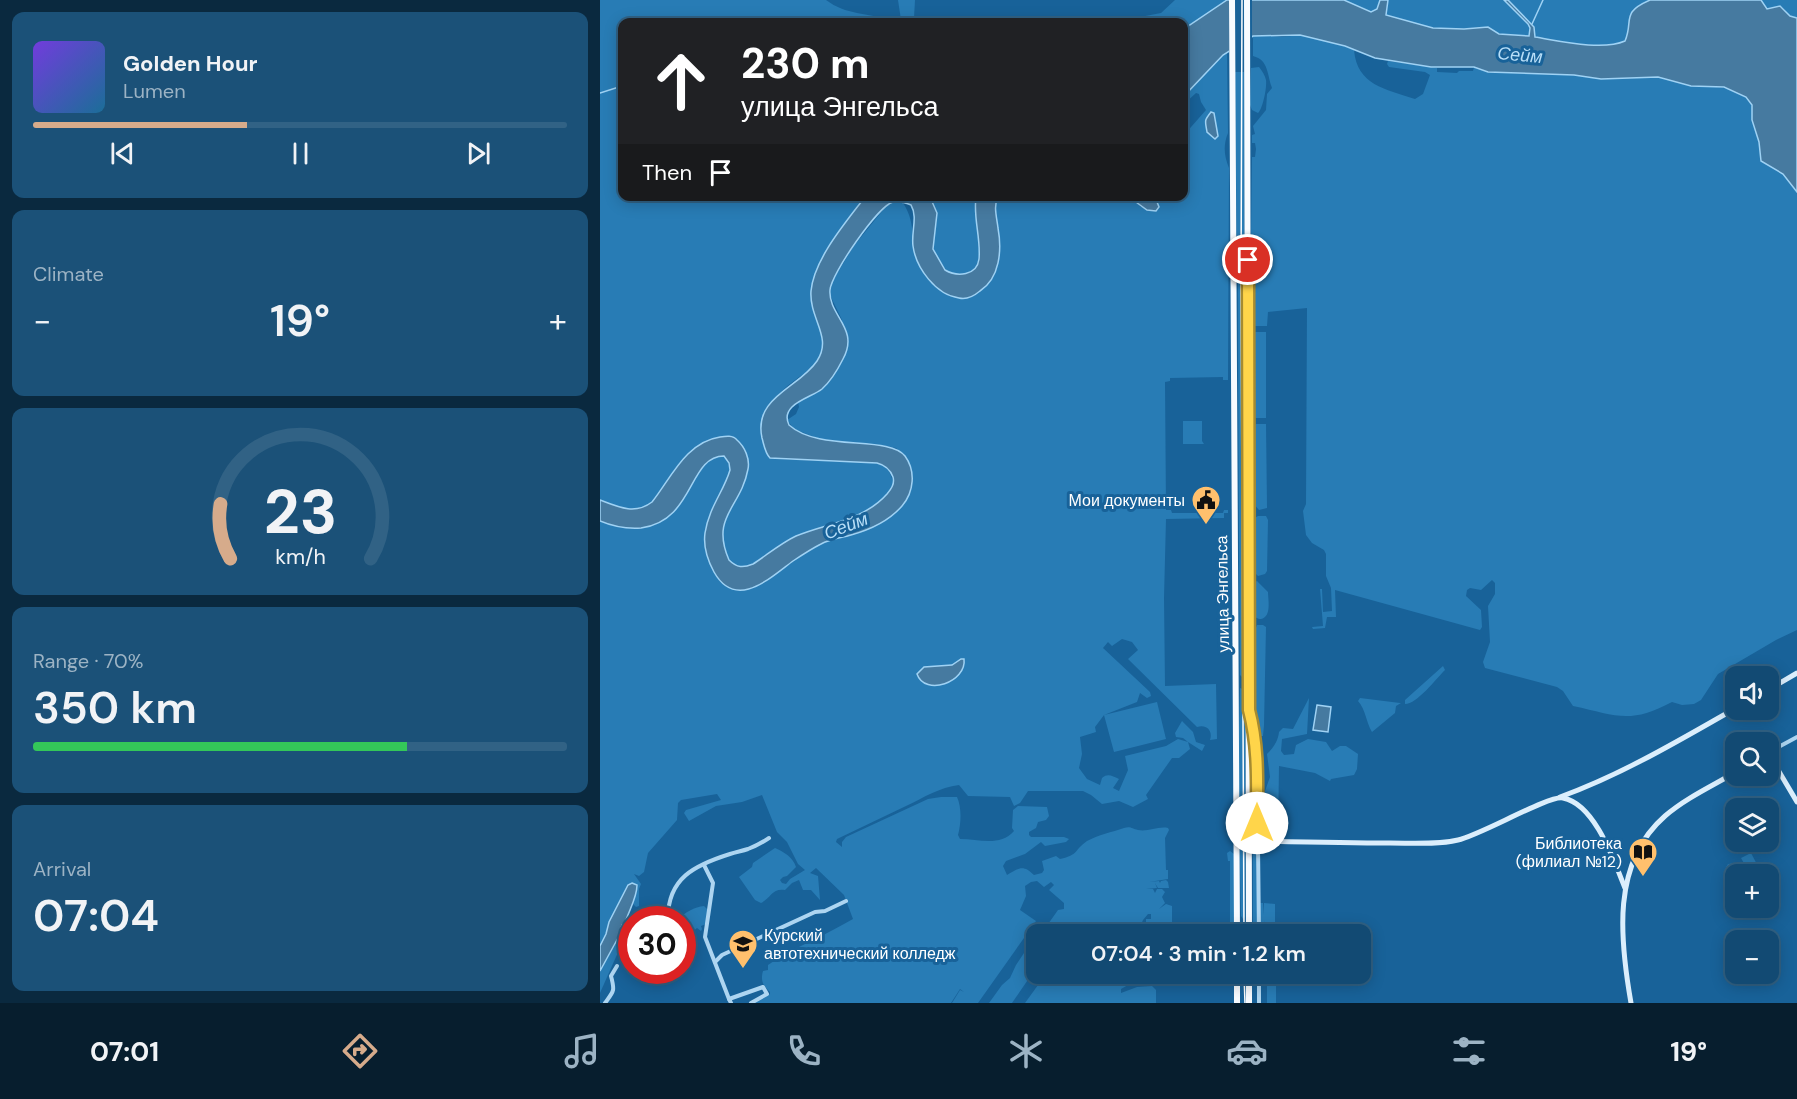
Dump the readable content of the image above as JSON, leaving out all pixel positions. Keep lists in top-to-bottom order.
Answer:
{
  "streets": {
    "main road": ["улица Энгельса"]
  },
  "water": ["Сейм"],
  "places": {
    "public building": ["Мои документы"],
    "library": ["Библиотека (филиал №12)"],
    "school or university": ["Курский автотехнический колледж"]
  },
  "page": {
    "turn": ["230 m", "улица Энгельса"],
    "song": ["Golden Hour", "Lumen"],
    "then": "Then",
    "tile": [
      "Climate",
      ["Range · 70%", "350 km"],
      ["Arrival", "07:04"]
    ],
    "heat": ["−", "19°", "+"],
    "map_buttons": ["+", "−"],
    "limit": "30",
    "trip": "07:04 · 3 min · 1.2 km",
    "tabs": ["07:01", "19°"],
    "gauge": ["23", "km/h"]
  }
}
